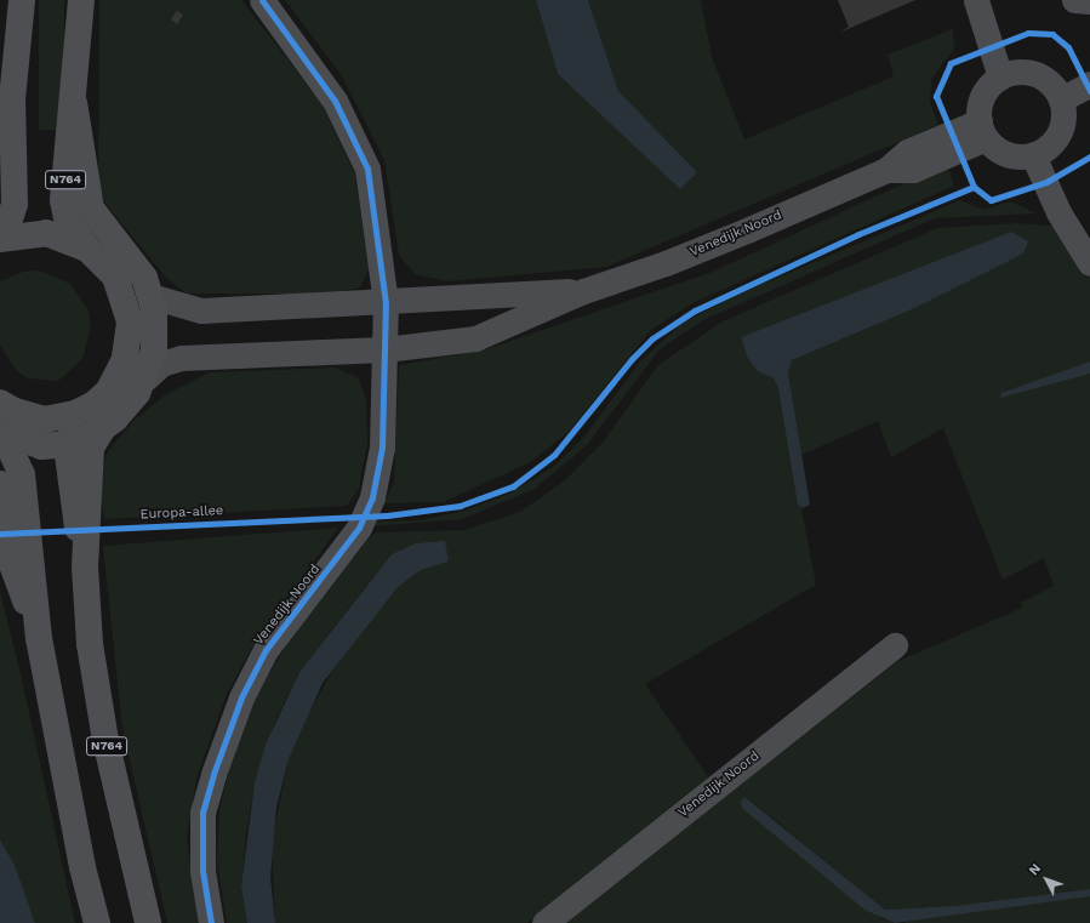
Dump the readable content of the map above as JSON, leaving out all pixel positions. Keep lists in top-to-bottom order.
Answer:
{
  "streets": {
    "main road": ["N764"],
    "street": ["Venedijk Noord"],
    "cycle path": ["Europa-allee"]
  },
  "crossings": [
    ["N764", "Venedijk Noord"]
  ],
  "north": "top left"
}
